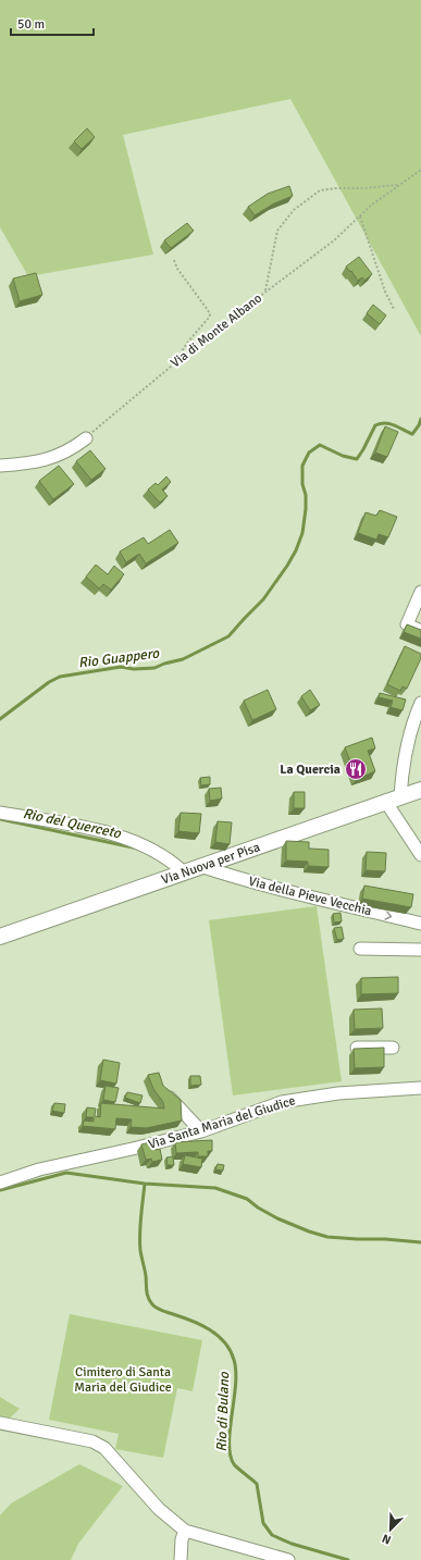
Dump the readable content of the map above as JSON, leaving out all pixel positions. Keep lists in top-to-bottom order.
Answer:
{
  "streets": {
    "main road": ["Via Nuova per Pisa"],
    "street": ["Via della Pieve Vecchia", "Via Santa Maria del Giudice"],
    "path": ["Via di Monte Albano"]
  },
  "crossings": [
    ["Via Nuova per Pisa", "Via della Pieve Vecchia"]
  ],
  "one_way": ["Via della Pieve Vecchia"],
  "water": ["Rio Guappero", "Rio del Querceto", "Rio di Bulano"],
  "parks": ["Cimitero di Santa Maria del Giudice"],
  "places": {
    "restaurant": ["La Quercia"]
  },
  "scale_bar": "50 m",
  "north": "bottom left"
}
